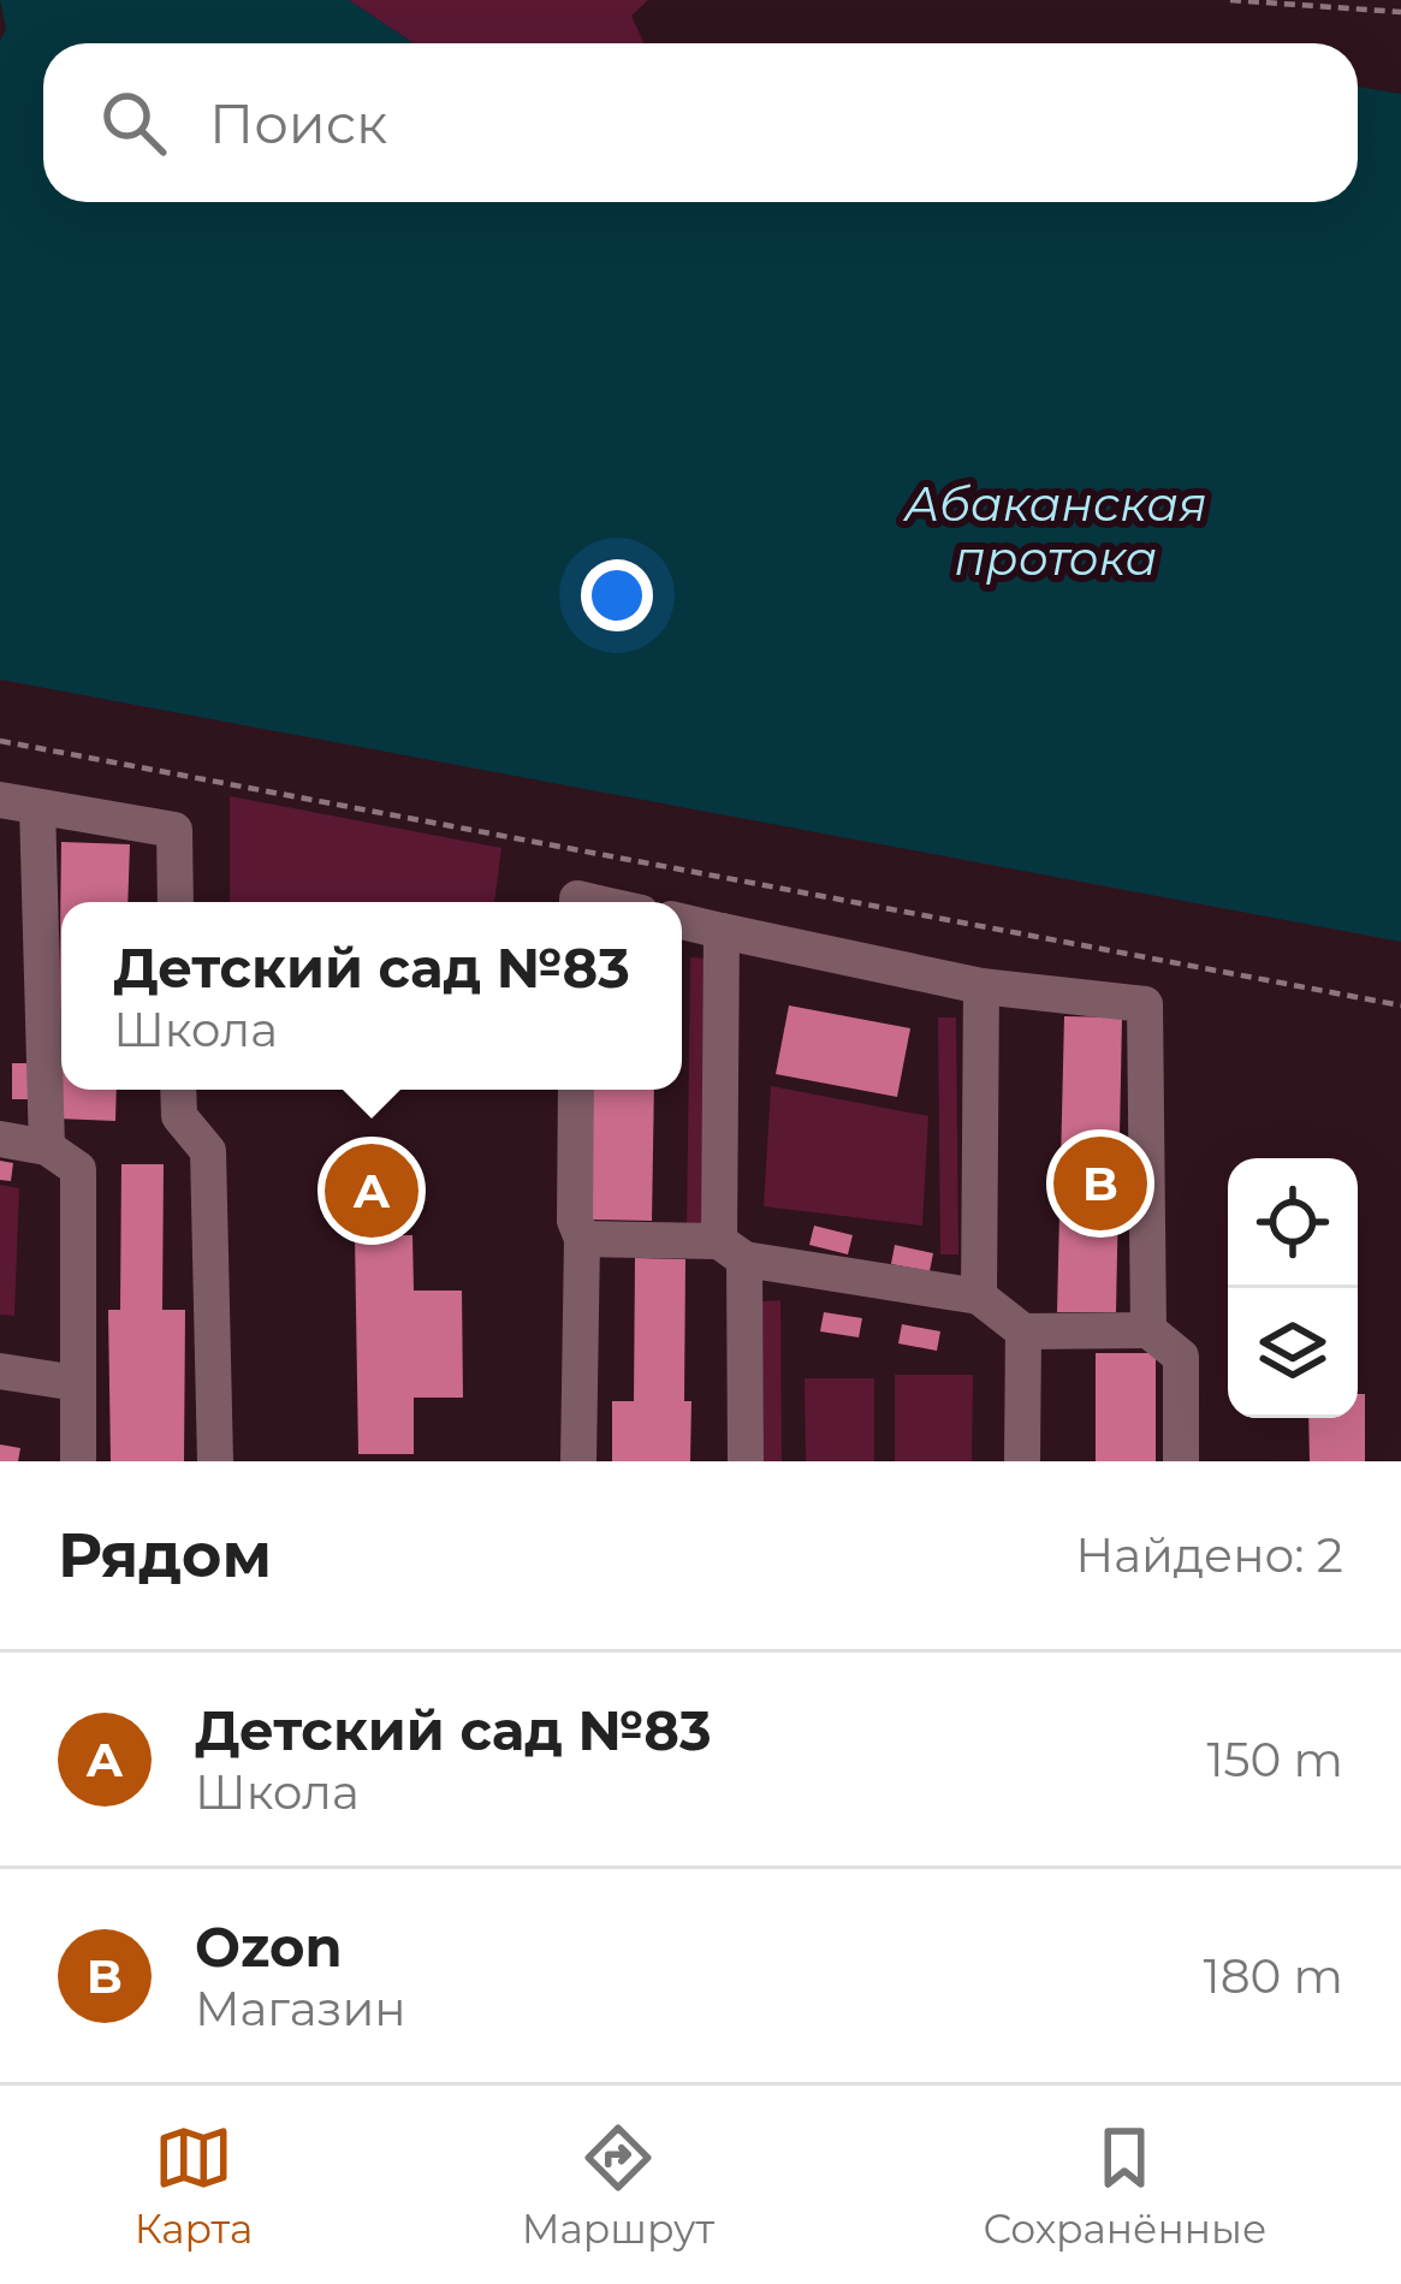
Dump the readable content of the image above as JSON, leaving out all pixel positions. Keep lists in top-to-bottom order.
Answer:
{
  "water": ["Абаканская протока"],
  "page": {
    "search": "Поиск",
    "popup": ["Детский сад №83", "Школа"],
    "pins": ["B", "A"],
    "heading": ["Рядом", "Найдено: 2"],
    "list": [
      {
        "mark": "A",
        "name": "Детский сад №83",
        "note": "Школа",
        "value": "150 m"
      },
      {
        "mark": "B",
        "name": "Ozon",
        "note": "Магазин",
        "value": "180 m"
      }
    ],
    "nav": ["Карта", "Маршрут", "Сохранённые"]
  }
}
